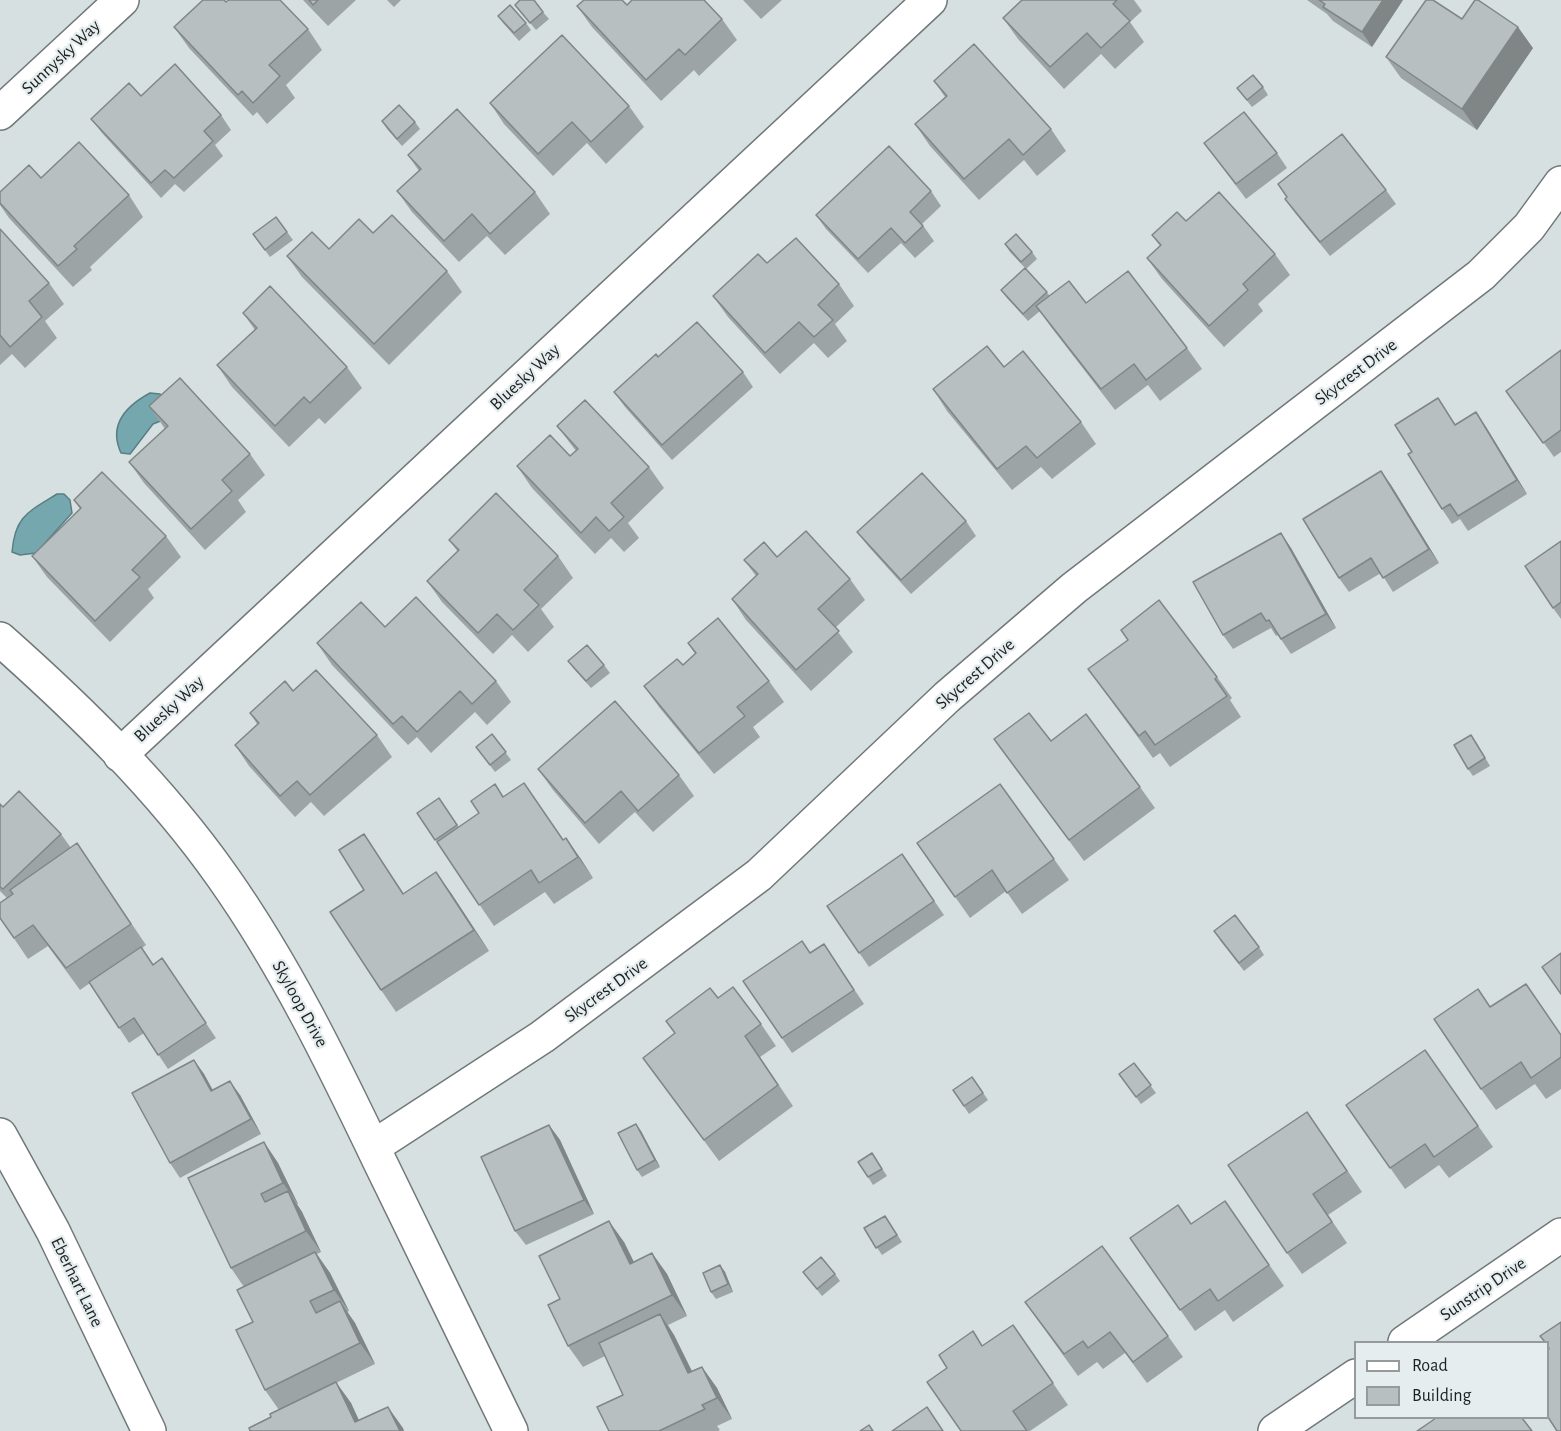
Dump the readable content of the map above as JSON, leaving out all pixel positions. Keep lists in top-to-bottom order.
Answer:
{
  "streets": {
    "street": [
      "Sunnysky Way",
      "Skycrest Drive",
      "Bluesky Way",
      "Skyloop Drive",
      "Eberhart Lane",
      "Sunstrip Drive"
    ]
  },
  "crossings": [
    ["Skycrest Drive", "Skyloop Drive"],
    ["Bluesky Way", "Skyloop Drive"]
  ],
  "legend": ["Road", "Building"]
}
